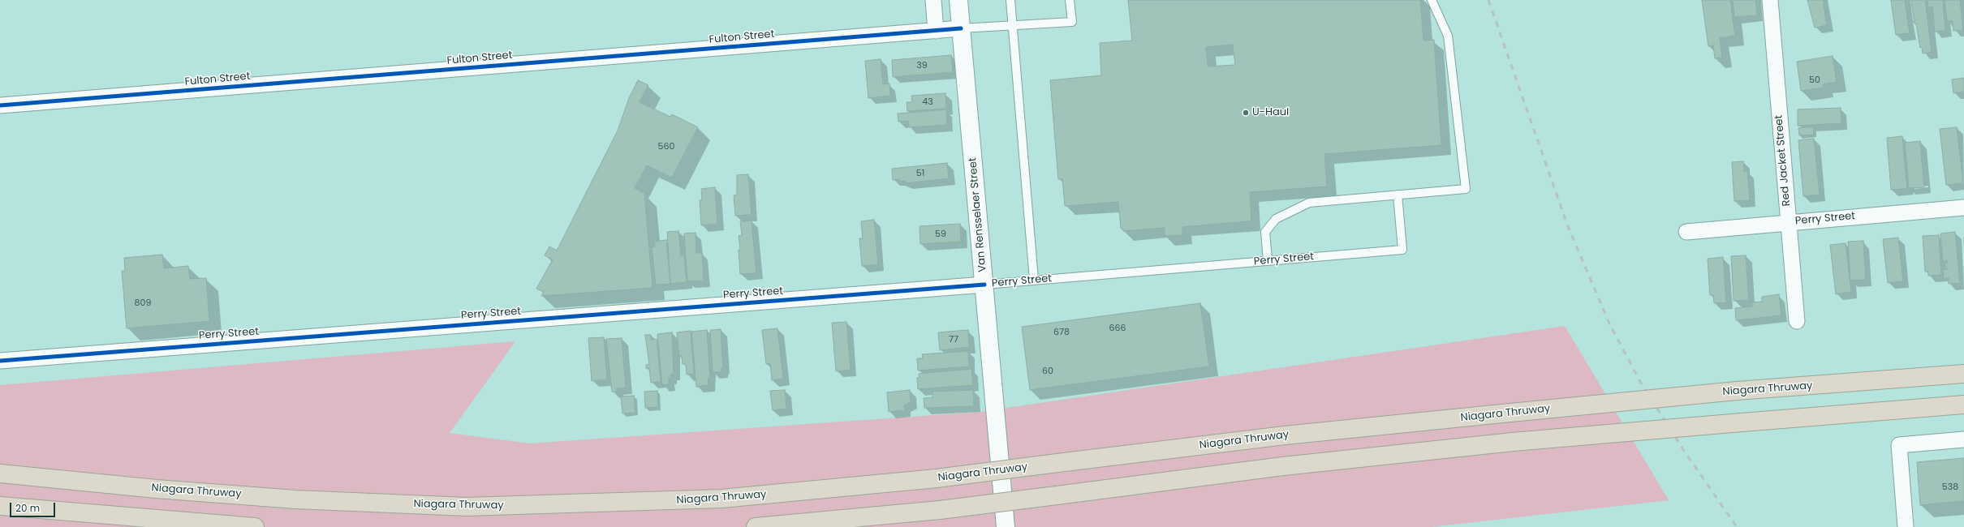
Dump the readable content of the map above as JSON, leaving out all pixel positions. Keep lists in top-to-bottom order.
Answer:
{
  "streets": {
    "highway": ["Niagara Thruway"],
    "street": [
      "Fulton Street",
      "Red Jacket Street",
      "Van Rensselaer Street",
      "Perry Street"
    ]
  },
  "crossings": [
    ["Fulton Street", "Van Rensselaer Street"],
    ["Red Jacket Street", "Perry Street"],
    ["Van Rensselaer Street", "Perry Street"]
  ],
  "places": ["U-Haul"],
  "house_numbers": [
    "39",
    "50",
    "43",
    "560",
    "51",
    "59",
    "809",
    "666",
    "678",
    "77",
    "60",
    "538"
  ],
  "scale_bar": "20 m"
}
